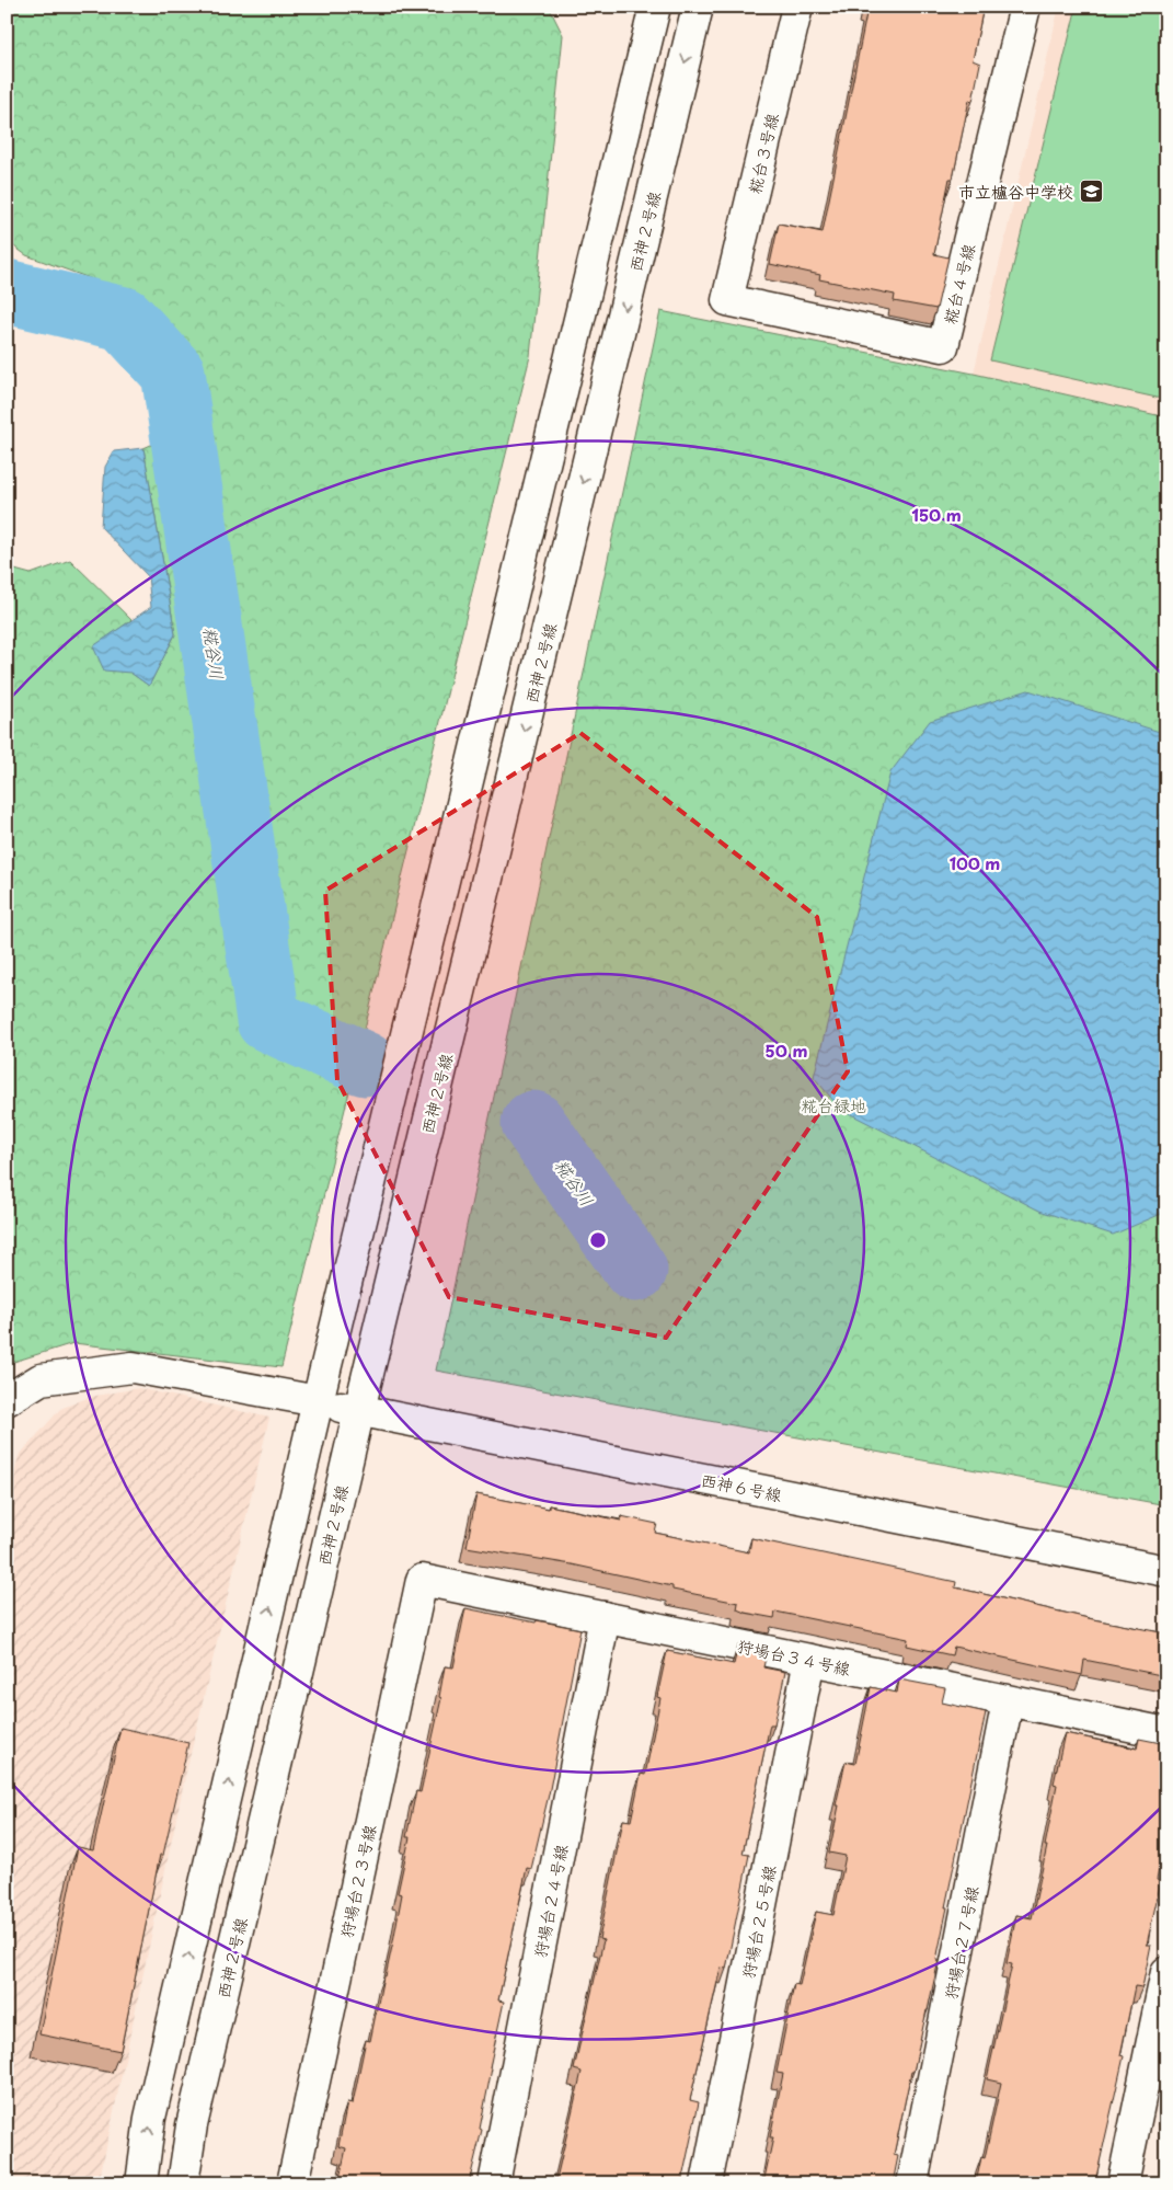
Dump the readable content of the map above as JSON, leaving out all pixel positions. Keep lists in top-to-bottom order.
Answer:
{
  "streets": {
    "street": [
      "糀台３号線",
      "西神２号線",
      "糀台４号線",
      "西神６号線",
      "狩場台３４号線",
      "狩場台２３号線",
      "狩場台２４号線",
      "狩場台２５号線",
      "狩場台２７号線"
    ]
  },
  "crossings": [
    ["糀台３号線", "糀台４号線"],
    ["西神２号線", "西神６号線"],
    ["狩場台３４号線", "狩場台２３号線"],
    ["狩場台３４号線", "狩場台２４号線"],
    ["狩場台３４号線", "狩場台２５号線"],
    ["狩場台３４号線", "狩場台２７号線"]
  ],
  "water": ["糀谷川"],
  "parks": ["糀台緑地"],
  "places": {
    "school or university": ["市立櫨谷中学校"]
  },
  "rings": ["150 m", "100 m", "50 m"]
}
